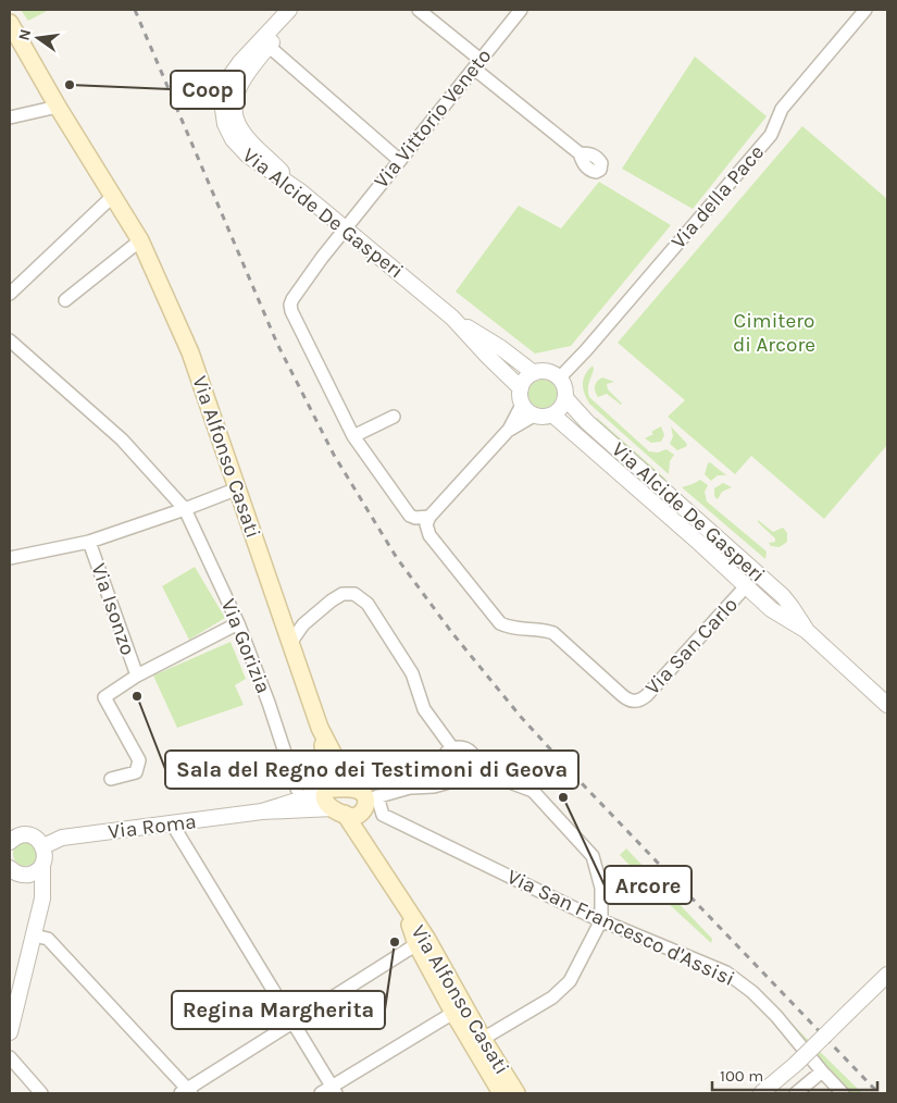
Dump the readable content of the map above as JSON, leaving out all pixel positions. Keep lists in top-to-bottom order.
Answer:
{
  "streets": {
    "main road": ["Via Alfonso Casati"],
    "street": [
      "Via Vittorio Veneto",
      "Via della Pace",
      "Via Alcide De Gasperi",
      "Via Isonzo",
      "Via Gorizia",
      "Via San Carlo",
      "Via Roma",
      "Via San Francesco d'Assisi"
    ]
  },
  "crossings": [
    ["Via Vittorio Veneto", "Via Alcide De Gasperi"],
    ["Via della Pace", "Via Alcide De Gasperi"],
    ["Via Alcide De Gasperi", "Via San Carlo"],
    ["Via Alfonso Casati", "Via San Francesco d'Assisi"]
  ],
  "parks": ["Cimitero di Arcore"],
  "places": [
    "Coop",
    "Sala del Regno dei Testimoni di Geova",
    "Arcore",
    "Regina Margherita"
  ],
  "scale_bar": "100 m",
  "north": "left"
}
